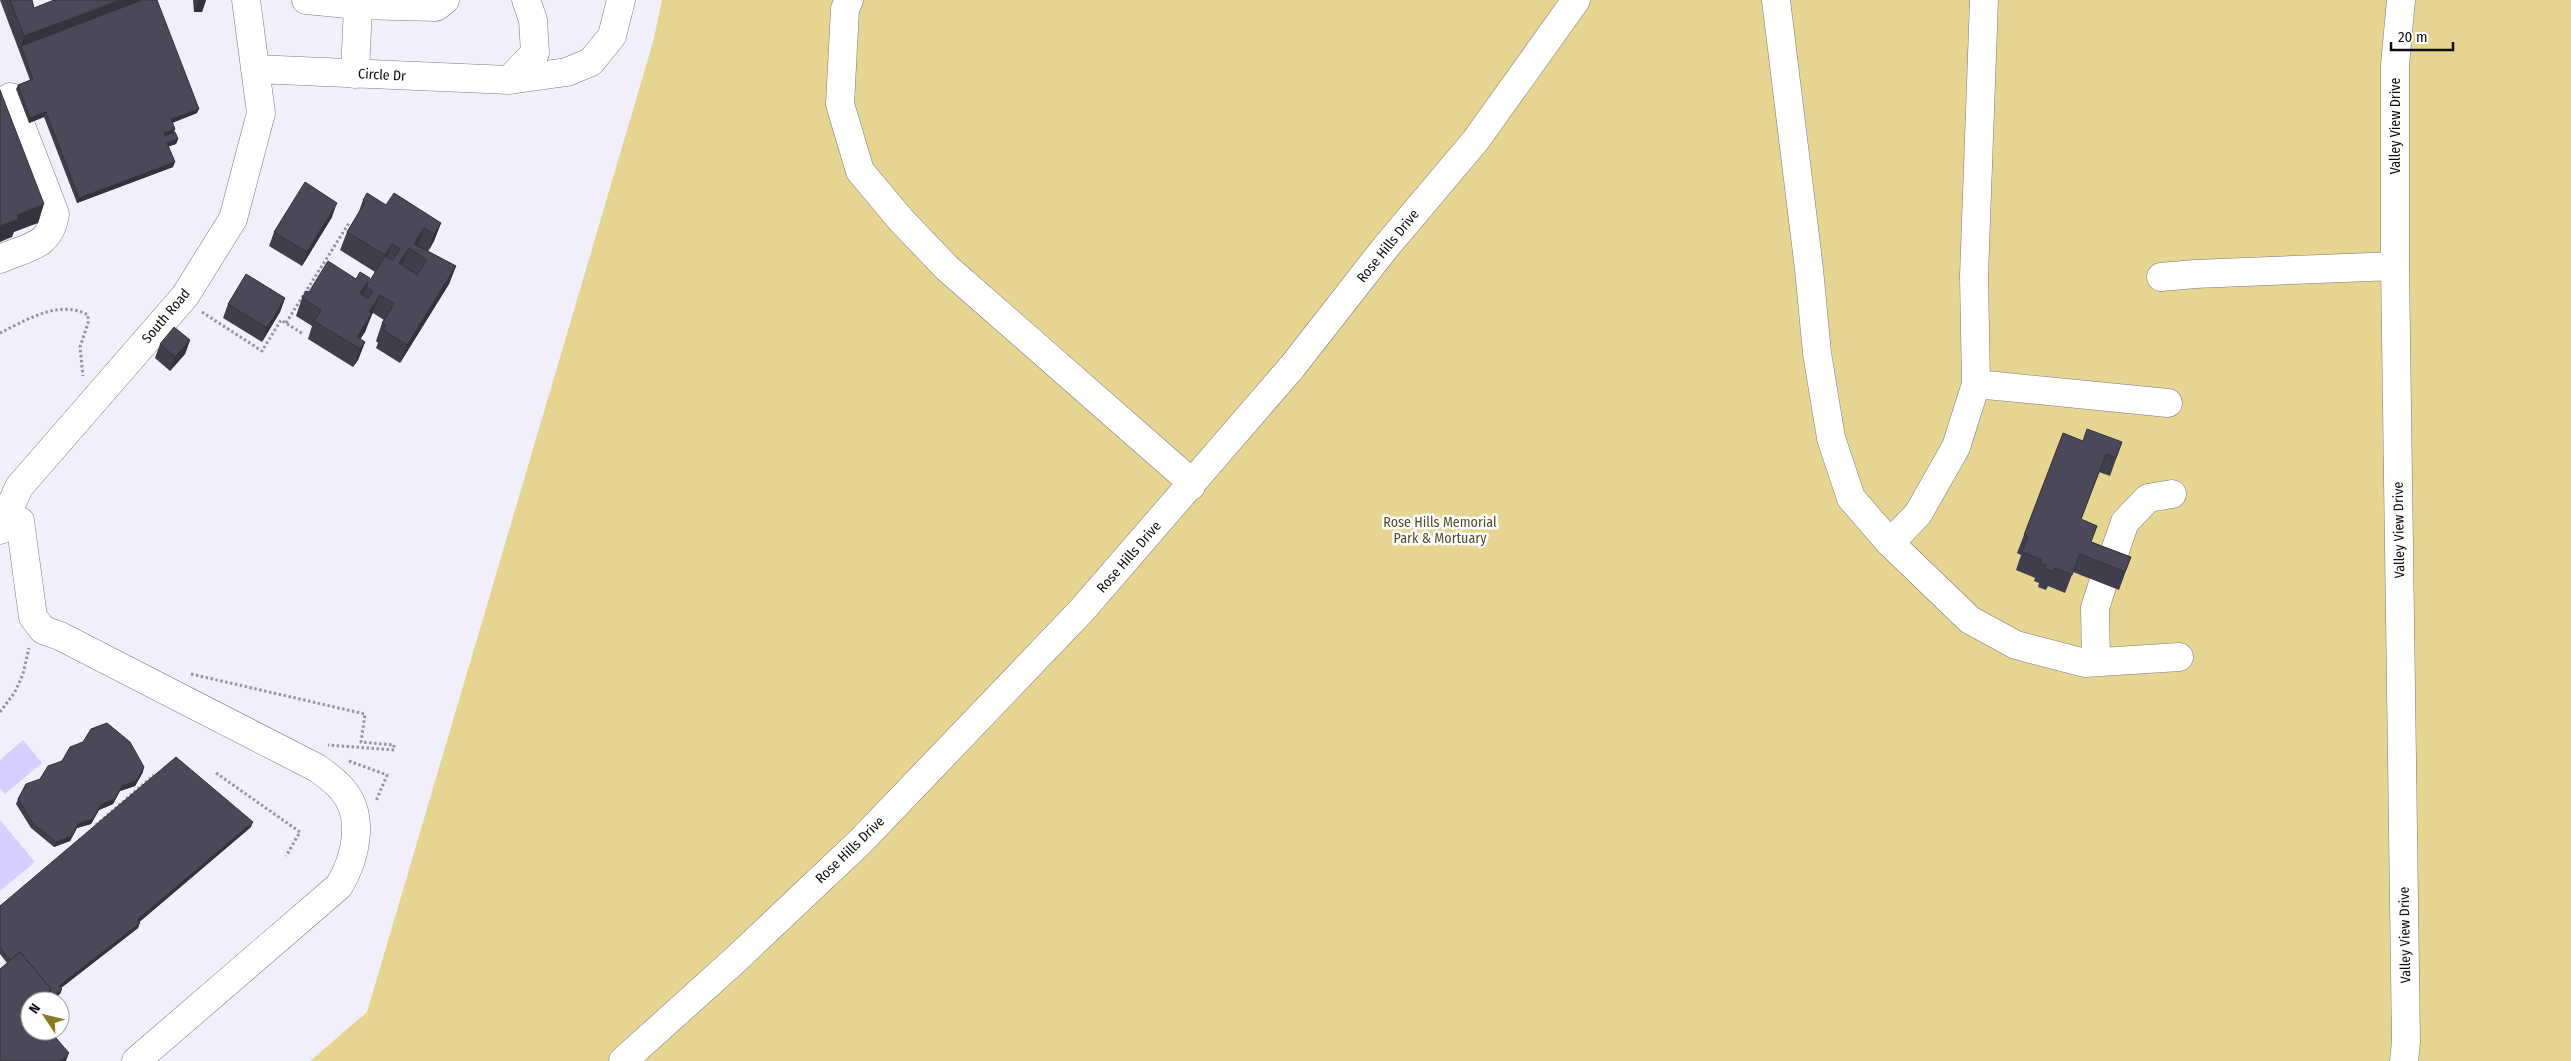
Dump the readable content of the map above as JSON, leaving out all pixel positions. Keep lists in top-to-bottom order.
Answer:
{
  "streets": {
    "street": [
      "Circle Dr",
      "Valley View Drive",
      "Rose Hills Drive",
      "South Road"
    ]
  },
  "crossings": [
    ["Circle Dr", "South Road"]
  ],
  "parks": ["Rose Hills Memorial Park & Mortuary"],
  "scale_bar": "20 m",
  "north": "top left"
}
